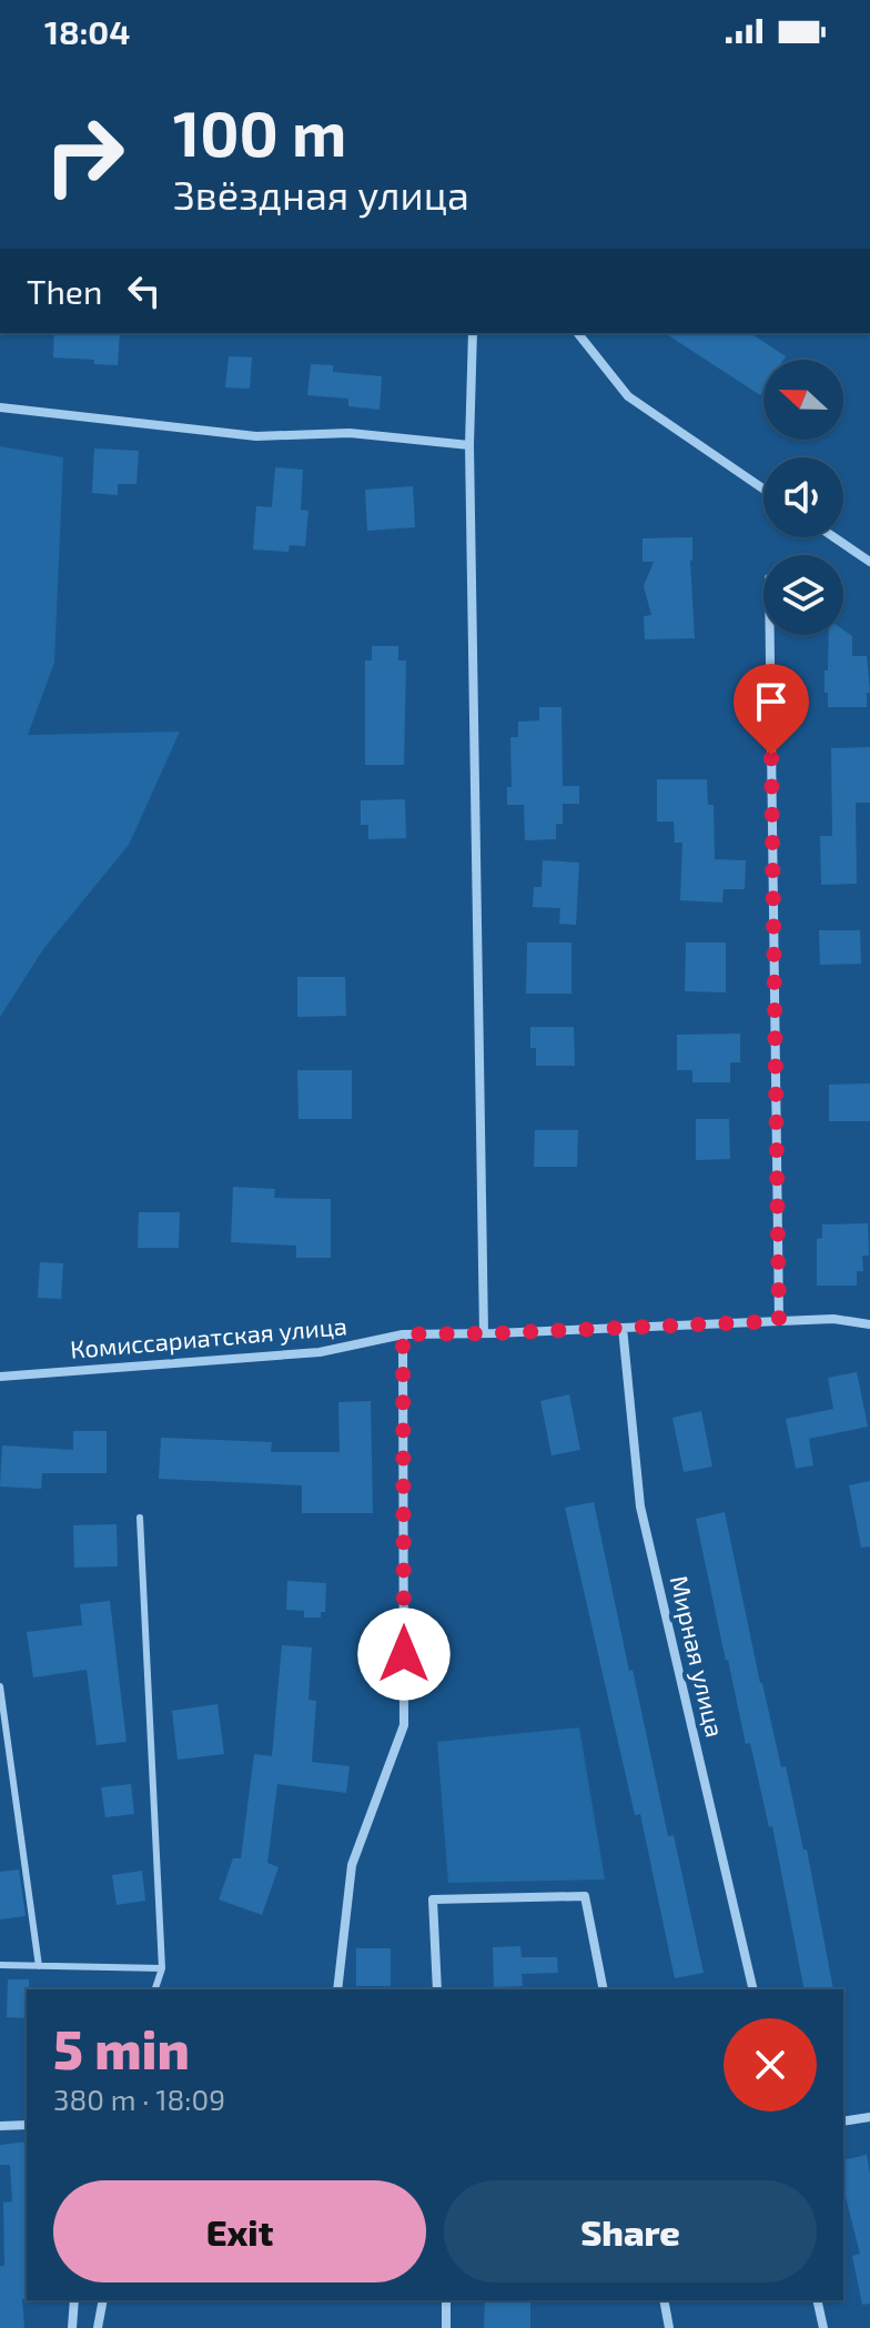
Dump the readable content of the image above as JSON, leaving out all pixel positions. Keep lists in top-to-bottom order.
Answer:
{
  "streets": {
    "street": ["Комиссариатская улица", "Мирная улица"]
  },
  "crossings": [
    ["Комиссариатская улица", "Мирная улица"]
  ],
  "north": "left",
  "page": {
    "status": "18:04",
    "turn": ["100 m", "Звёздная улица"],
    "then": "Then",
    "heading": ["5 min", "380 m · 18:09"],
    "buttons": ["Exit", "Share"]
  }
}
